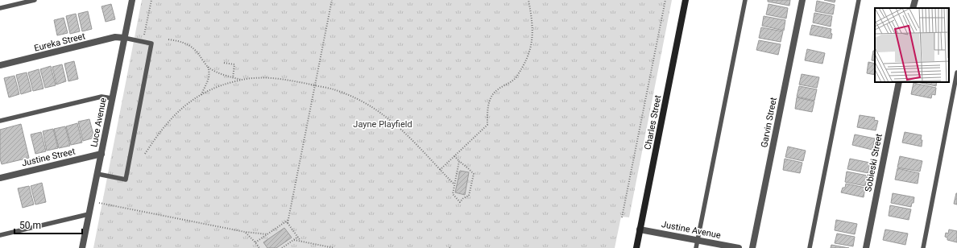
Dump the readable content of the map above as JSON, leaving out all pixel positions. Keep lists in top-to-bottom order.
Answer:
{
  "streets": {
    "street": [
      "Eureka Street",
      "Luce Avenue",
      "Charles Street",
      "Garvin Street",
      "Justine Street",
      "Sobieski Street",
      "Justine Avenue"
    ]
  },
  "crossings": [
    ["Eureka Street", "Luce Avenue"],
    ["Luce Avenue", "Justine Street"],
    ["Charles Street", "Justine Avenue"]
  ],
  "parks": ["Jayne Playfield"],
  "scale_bar": "50 m"
}
